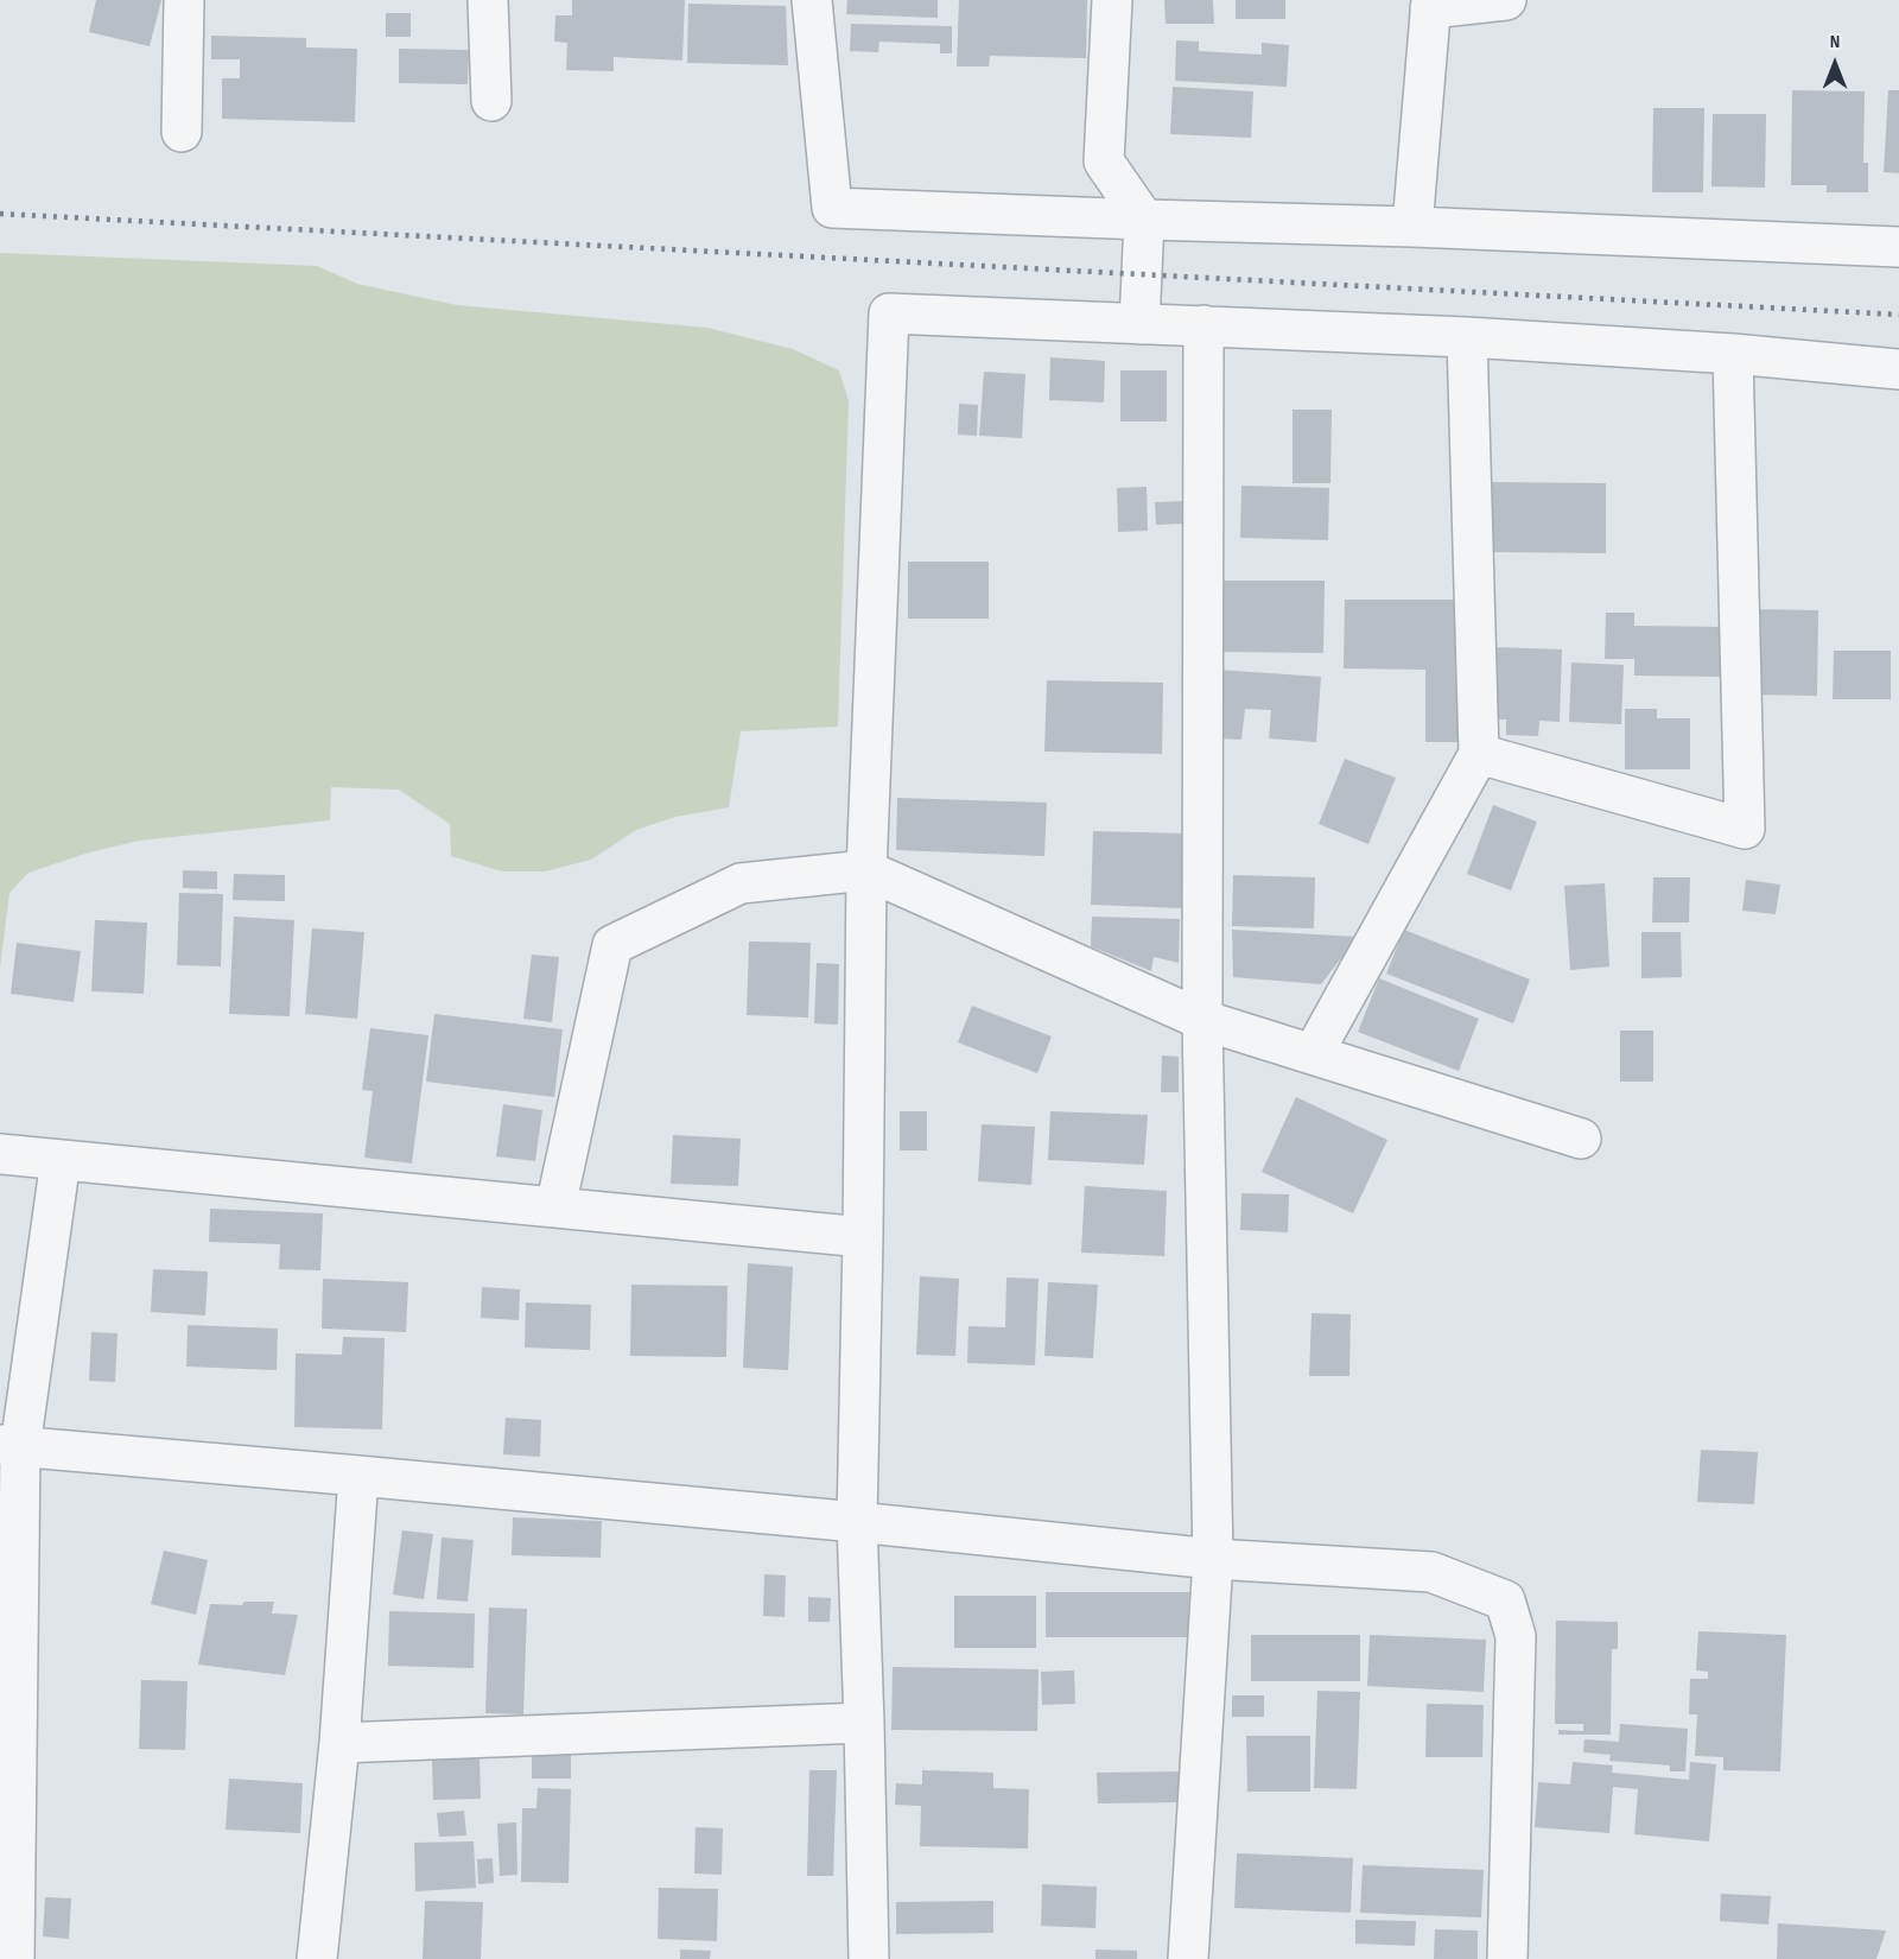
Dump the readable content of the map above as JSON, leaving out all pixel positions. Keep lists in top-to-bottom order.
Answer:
{
  "north": "top"
}
